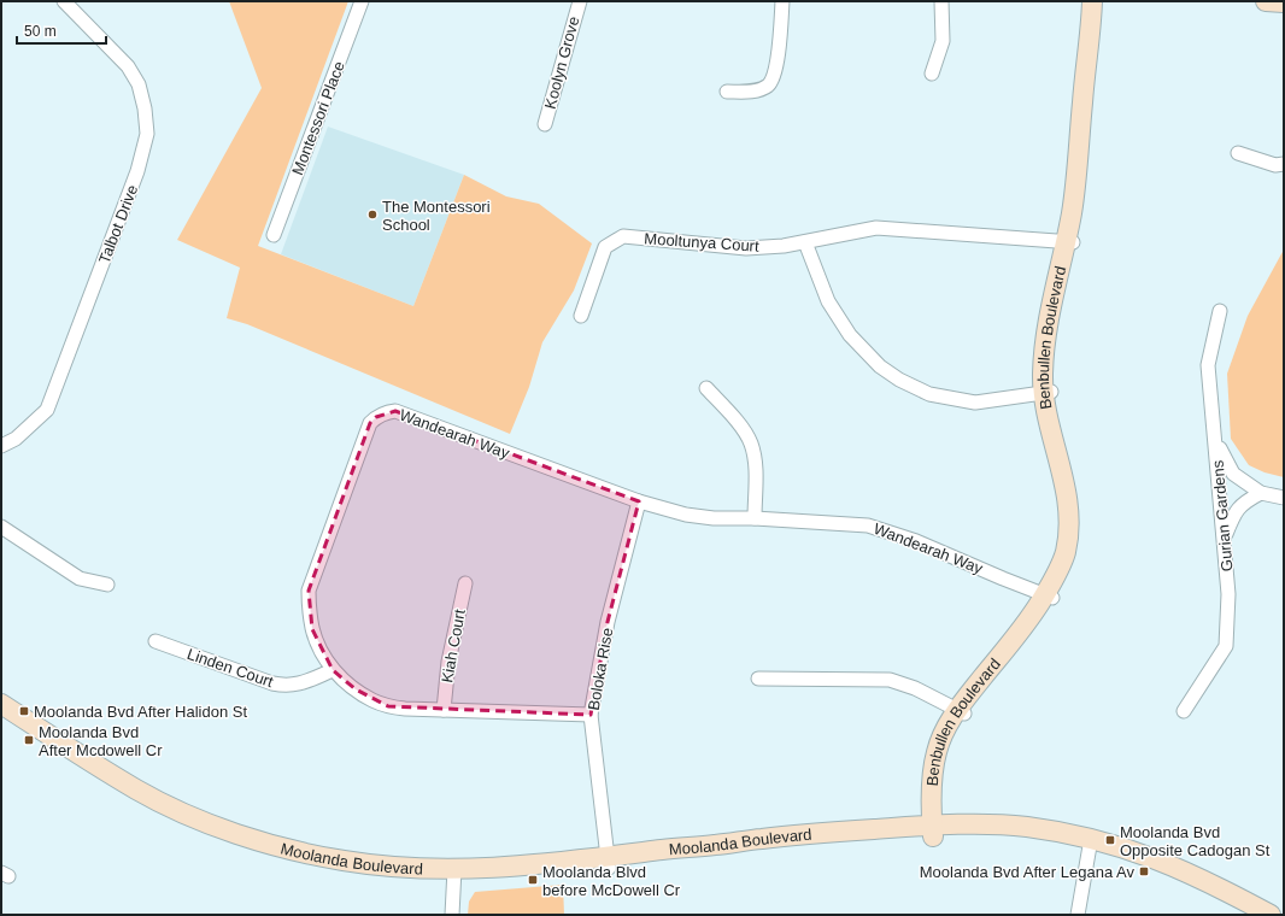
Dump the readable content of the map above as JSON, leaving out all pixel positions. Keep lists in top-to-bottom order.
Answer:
{
  "streets": {
    "street": [
      "Koolyn Grove",
      "Montessori Place",
      "Talbot Drive",
      "Mooltunya Court",
      "Benbullen Boulevard",
      "Wandearah Way",
      "Gurian Gardens",
      "Kiah Court",
      "Linden Court",
      "Boloka Rise",
      "Moolanda Boulevard"
    ]
  },
  "crossings": [
    ["Mooltunya Court", "Benbullen Boulevard"],
    ["Benbullen Boulevard", "Wandearah Way"],
    ["Benbullen Boulevard", "Moolanda Boulevard"],
    ["Wandearah Way", "Kiah Court"],
    ["Wandearah Way", "Linden Court"],
    ["Wandearah Way", "Boloka Rise"],
    ["Boloka Rise", "Moolanda Boulevard"]
  ],
  "places": {
    "other": ["The Montessori School"],
    "transit": [
      "Moolanda Bvd After Halidon St",
      "Moolanda Bvd After Mcdowell Cr",
      "Moolanda Bvd Opposite Cadogan St",
      "Moolanda Bvd After Legana Av",
      "Moolanda Blvd before McDowell Cr"
    ]
  },
  "scale_bar": "50 m"
}
